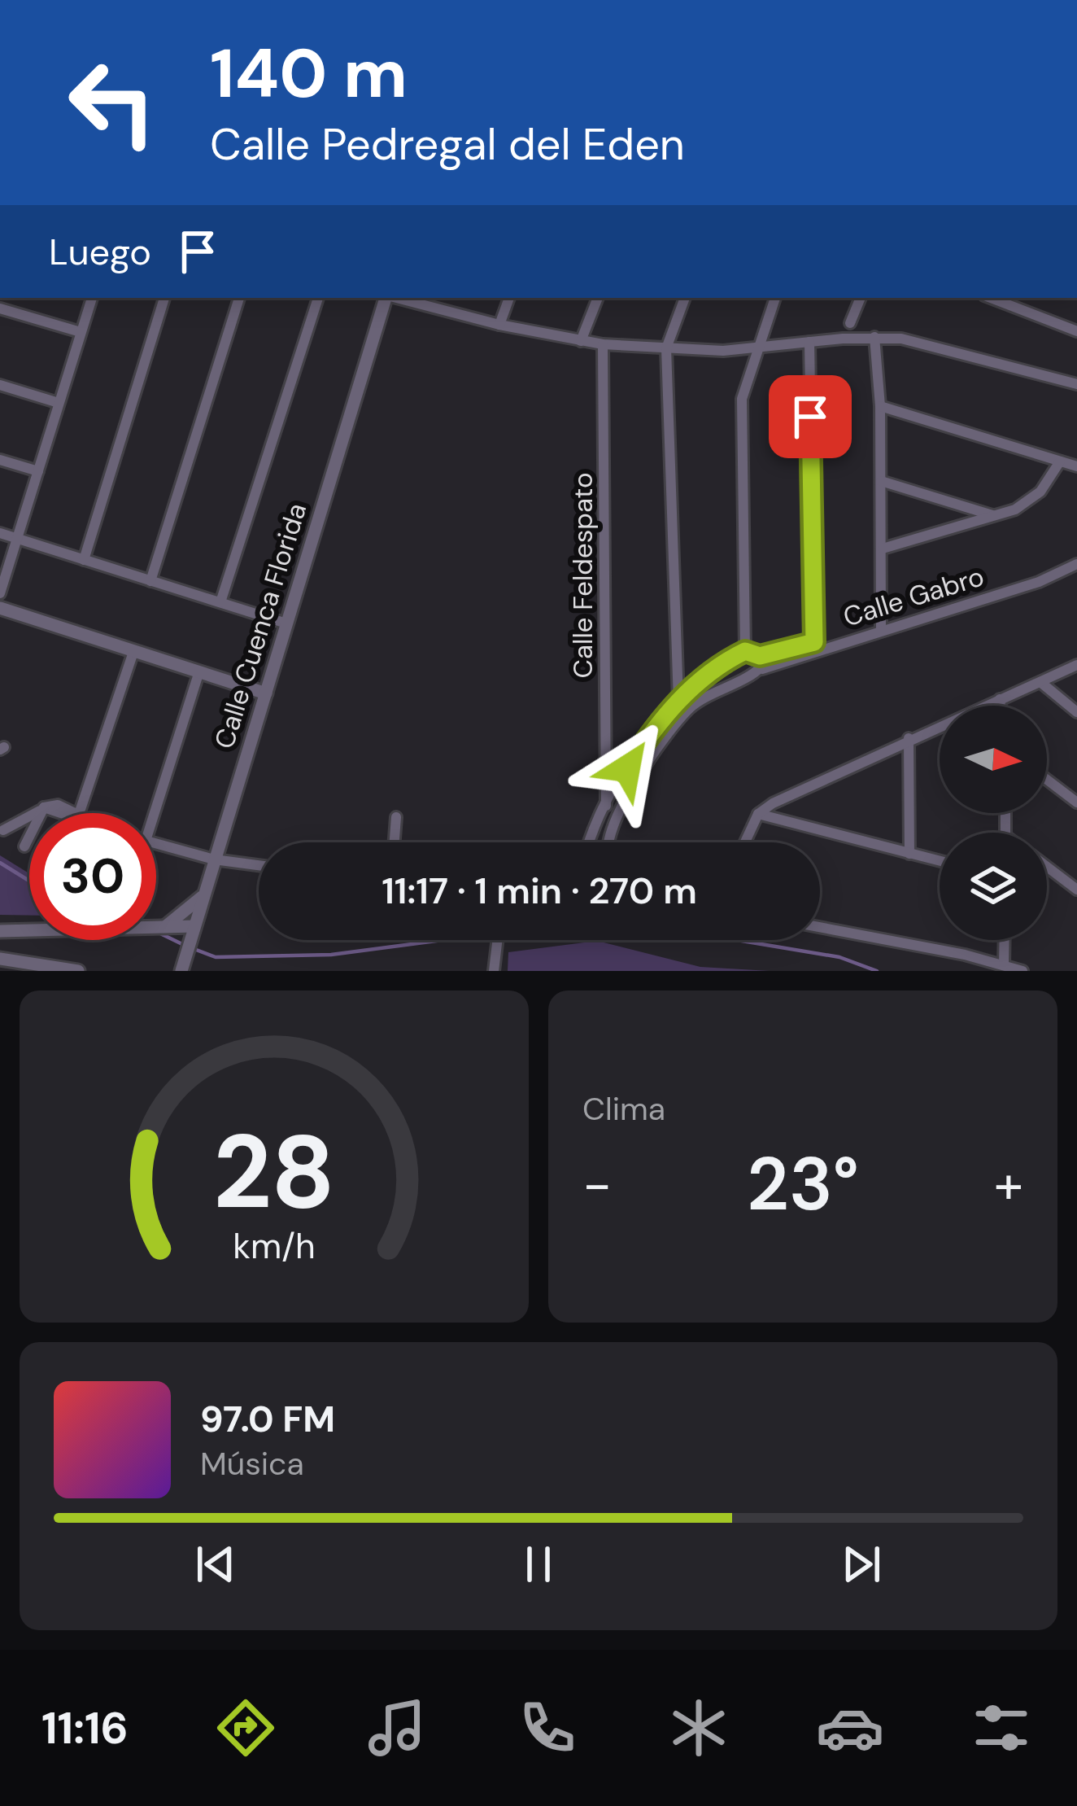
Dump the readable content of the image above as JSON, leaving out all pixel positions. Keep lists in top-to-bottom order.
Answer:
{
  "streets": {
    "street": ["Calle Feldespato", "Calle Gabro", "Calle Cuenca Florida"]
  },
  "north": "right",
  "page": {
    "turn": ["140 m", "Calle Pedregal del Eden"],
    "then": "Luego",
    "limit": "30",
    "trip": "11:17 · 1 min · 270 m",
    "tile": "Clima",
    "heat": ["−", "23°", "+"],
    "song": ["97.0 FM", "Música"],
    "tabs": "11:16",
    "gauge": ["28", "km/h"]
  }
}
